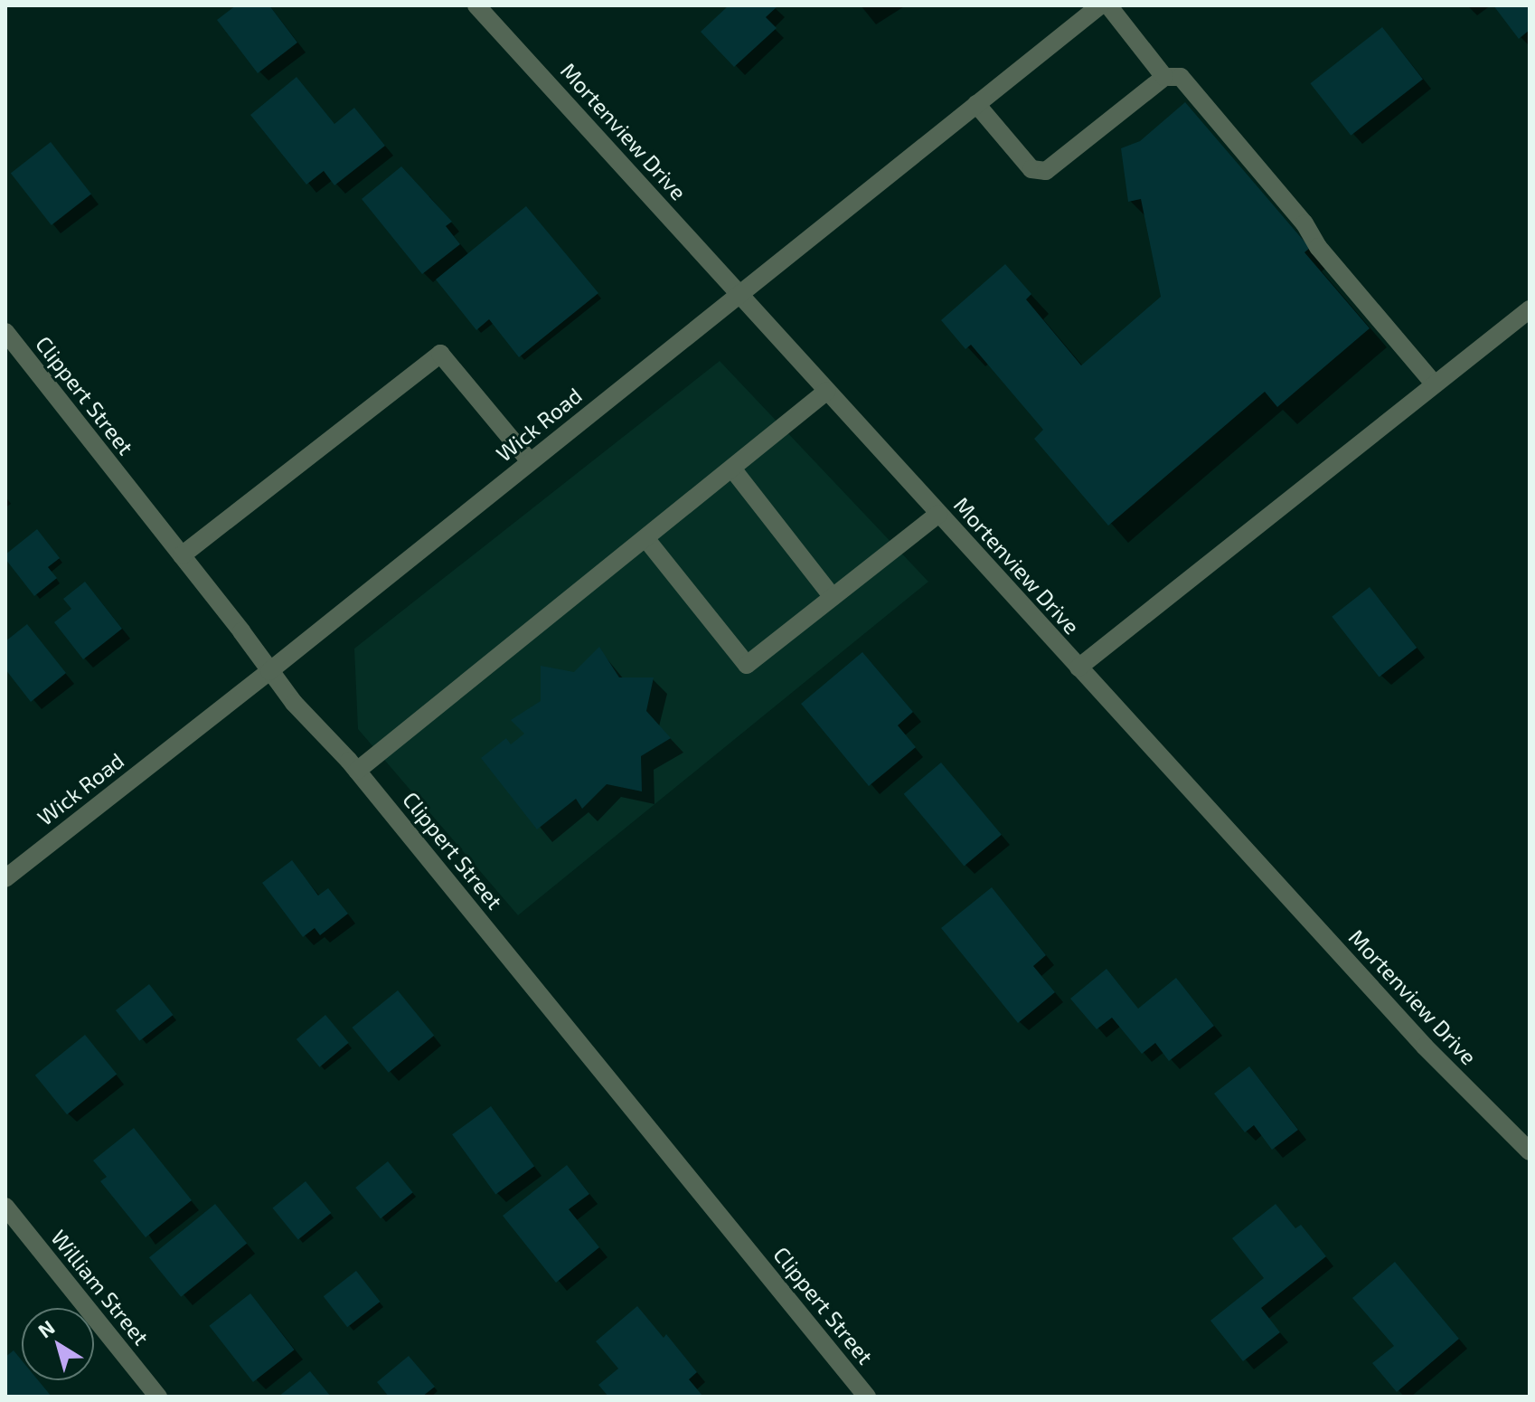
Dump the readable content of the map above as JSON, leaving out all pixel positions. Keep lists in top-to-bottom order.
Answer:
{
  "streets": {
    "street": [
      "Mortenview Drive",
      "Clippert Street",
      "Wick Road",
      "William Street"
    ]
  },
  "crossings": [
    ["Mortenview Drive", "Wick Road"],
    ["Clippert Street", "Wick Road"]
  ],
  "north": "top left"
}
